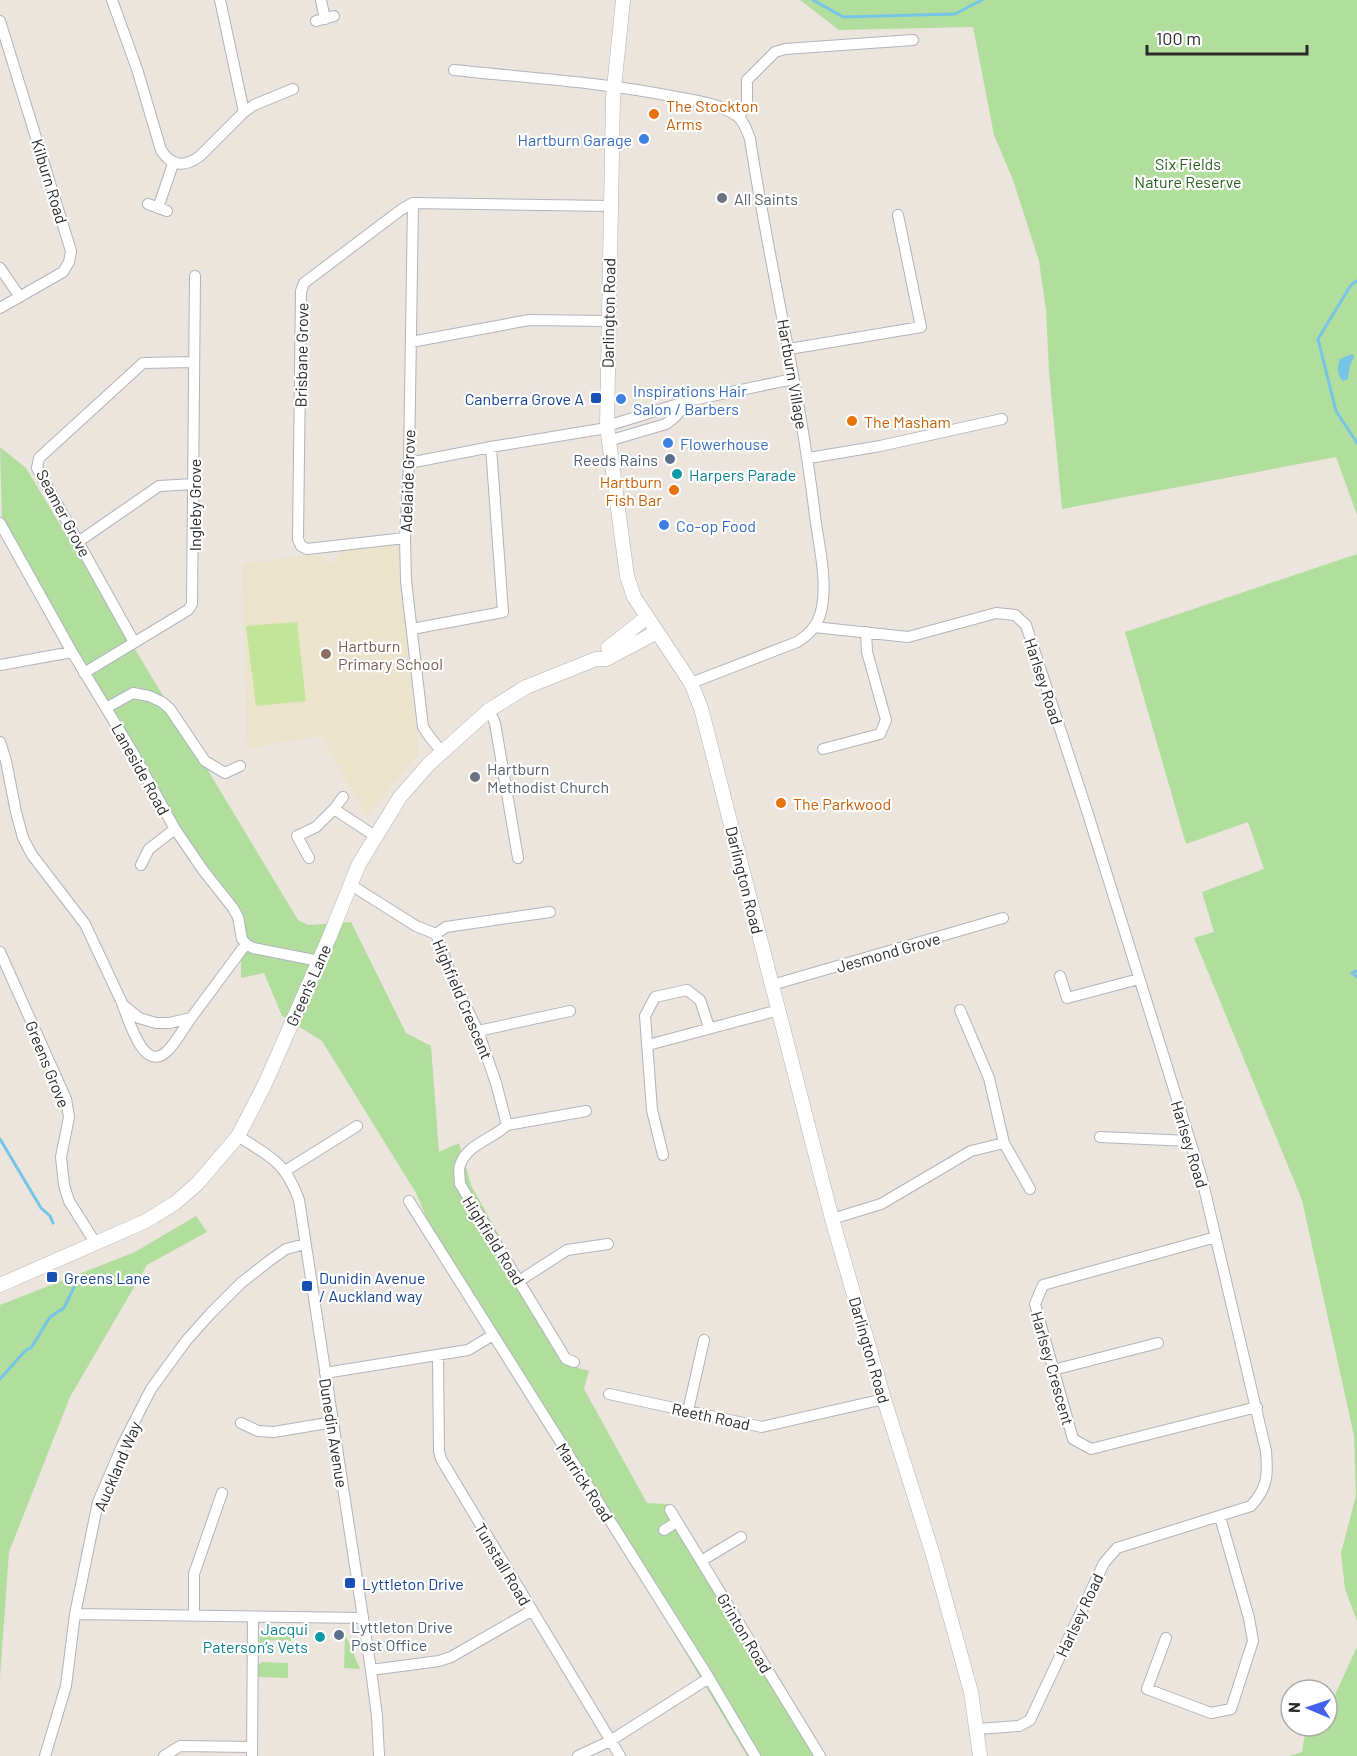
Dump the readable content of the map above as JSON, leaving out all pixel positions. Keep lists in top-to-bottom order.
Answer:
{
  "streets": {
    "street": [
      "Kilburn Road",
      "Darlington Road",
      "Brisbane Grove",
      "Hartburn Village",
      "Adelaide Grove",
      "Ingleby Grove",
      "Seamer Grove",
      "Harlsey Road",
      "Laneside Road",
      "Jesmond Grove",
      "Green's Lane",
      "Highfield Crescent",
      "Greens Grove",
      "Highfield Road",
      "Harlsey Crescent",
      "Reeth Road",
      "Dunedin Avenue",
      "Auckland Way",
      "Marrick Road",
      "Tunstall Road",
      "Grinton Road"
    ]
  },
  "crossings": [
    ["Darlington Road", "Harlsey Road"],
    ["Darlington Road", "Jesmond Grove"],
    ["Darlington Road", "Green's Lane"],
    ["Darlington Road", "Reeth Road"],
    ["Brisbane Grove", "Adelaide Grove"],
    ["Hartburn Village", "Harlsey Road"],
    ["Adelaide Grove", "Green's Lane"],
    ["Ingleby Grove", "Seamer Grove"],
    ["Ingleby Grove", "Laneside Road"],
    ["Harlsey Road", "Harlsey Crescent"],
    ["Green's Lane", "Highfield Crescent"],
    ["Green's Lane", "Greens Grove"],
    ["Green's Lane", "Dunedin Avenue"],
    ["Highfield Crescent", "Highfield Road"],
    ["Dunedin Avenue", "Auckland Way"]
  ],
  "parks": ["Six Fields Nature Reserve"],
  "places": {
    "other": [
      "The Stockton Arms",
      "Hartburn Garage",
      "All Saints",
      "Inspirations Hair Salon / Barbers",
      "The Masham",
      "Flowerhouse",
      "Reeds Rains",
      "Harpers Parade",
      "Hartburn Fish Bar",
      "Co-op Food",
      "Hartburn Primary School",
      "Hartburn Methodist Church",
      "The Parkwood",
      "Lyttleton Drive Post Office",
      "Jacqui Paterson’s Vets"
    ],
    "transit": [
      "Canberra Grove A",
      "Greens Lane",
      "Dunidin Avenue / Auckland way",
      "Lyttleton Drive"
    ]
  },
  "scale_bar": "100 m",
  "north": "left"
}
